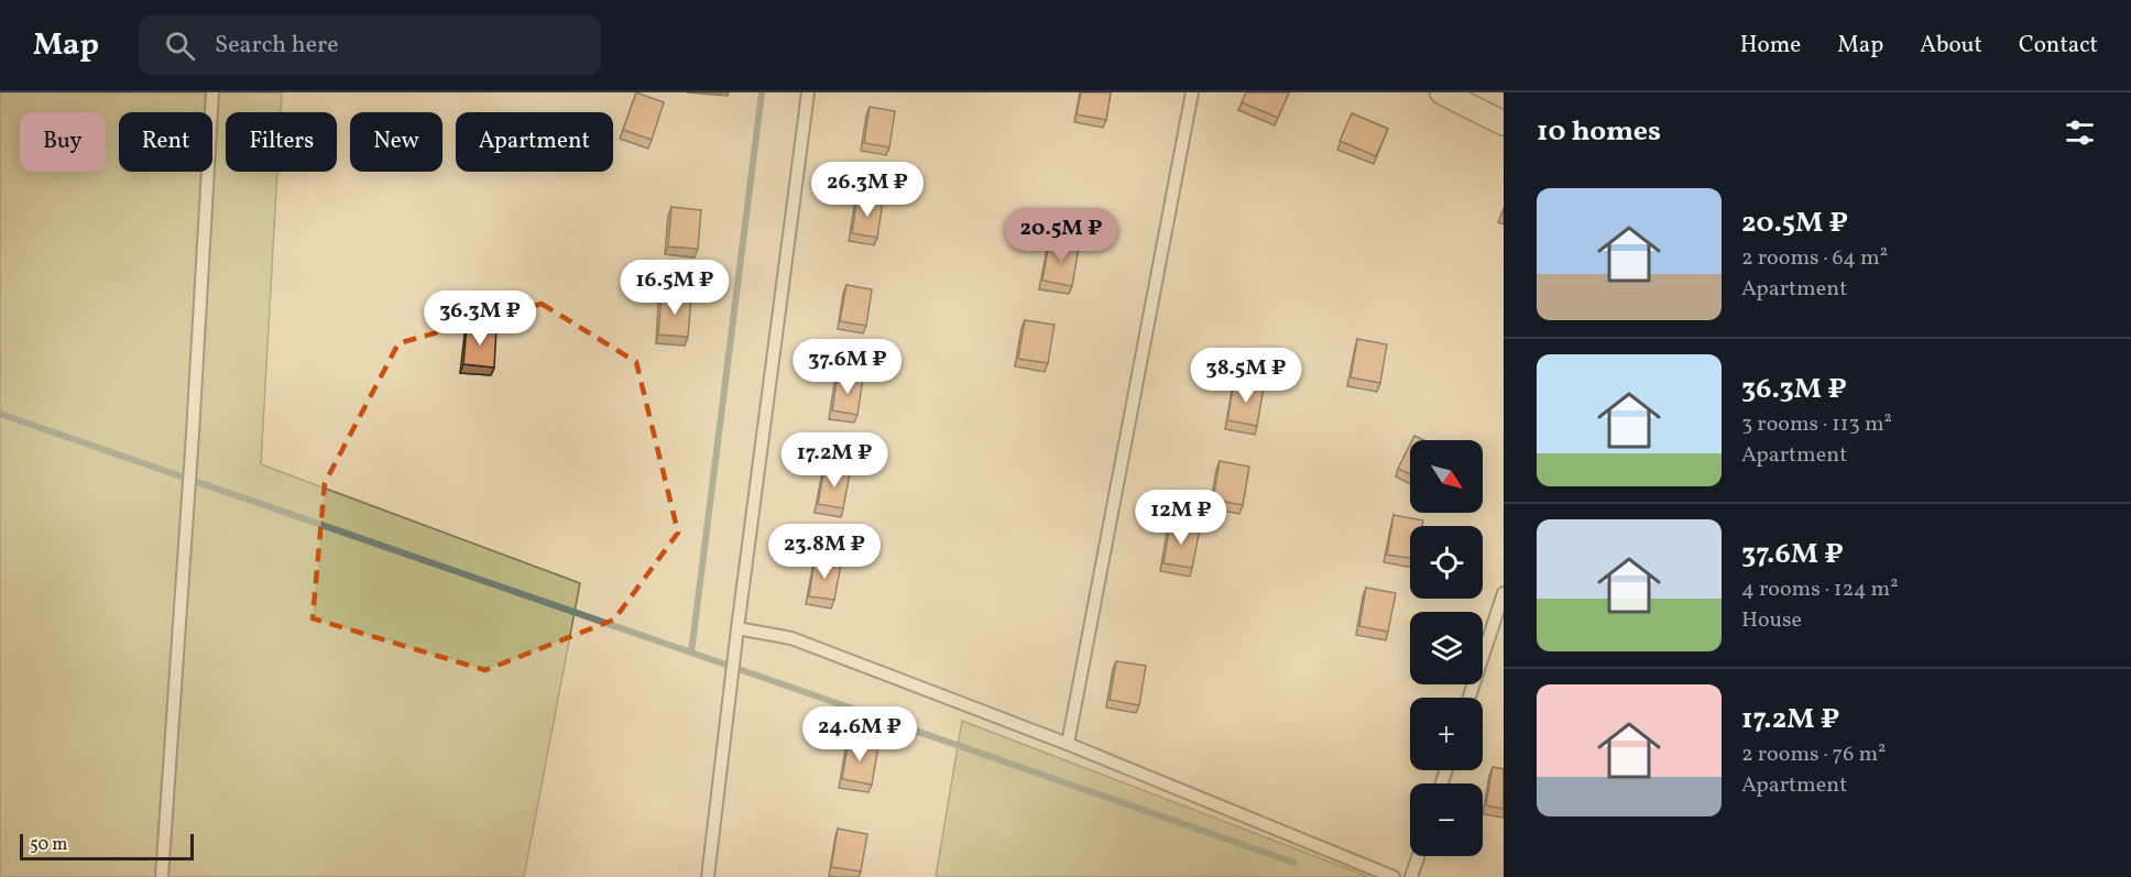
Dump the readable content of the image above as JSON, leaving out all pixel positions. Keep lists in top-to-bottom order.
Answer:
{
  "scale_bar": "50 m",
  "north": "bottom right",
  "page": {
    "header": "Map",
    "search": "Search here",
    "nav": [
      "Home",
      "Map",
      "About",
      "Contact"
    ],
    "heading": "10 homes",
    "chip": [
      "Buy",
      "Rent",
      "Filters",
      "New",
      "Apartment"
    ],
    "price": [
      "26.3M ₽",
      "20.5M ₽",
      "16.5M ₽",
      "36.3M ₽",
      "37.6M ₽",
      "38.5M ₽",
      "17.2M ₽",
      "12M ₽",
      "23.8M ₽",
      "24.6M ₽"
    ],
    "list": [
      {
        "name": "20.5M ₽",
        "note": "2 rooms · 64 m² · Apartment"
      },
      {
        "name": "36.3M ₽",
        "note": "3 rooms · 113 m² · Apartment"
      },
      {
        "name": "37.6M ₽",
        "note": "4 rooms · 124 m² · House"
      },
      {
        "name": "17.2M ₽",
        "note": "2 rooms · 76 m² · Apartment"
      }
    ],
    "map_buttons": ["+", "−"],
    "scale": "50 m"
  }
}
